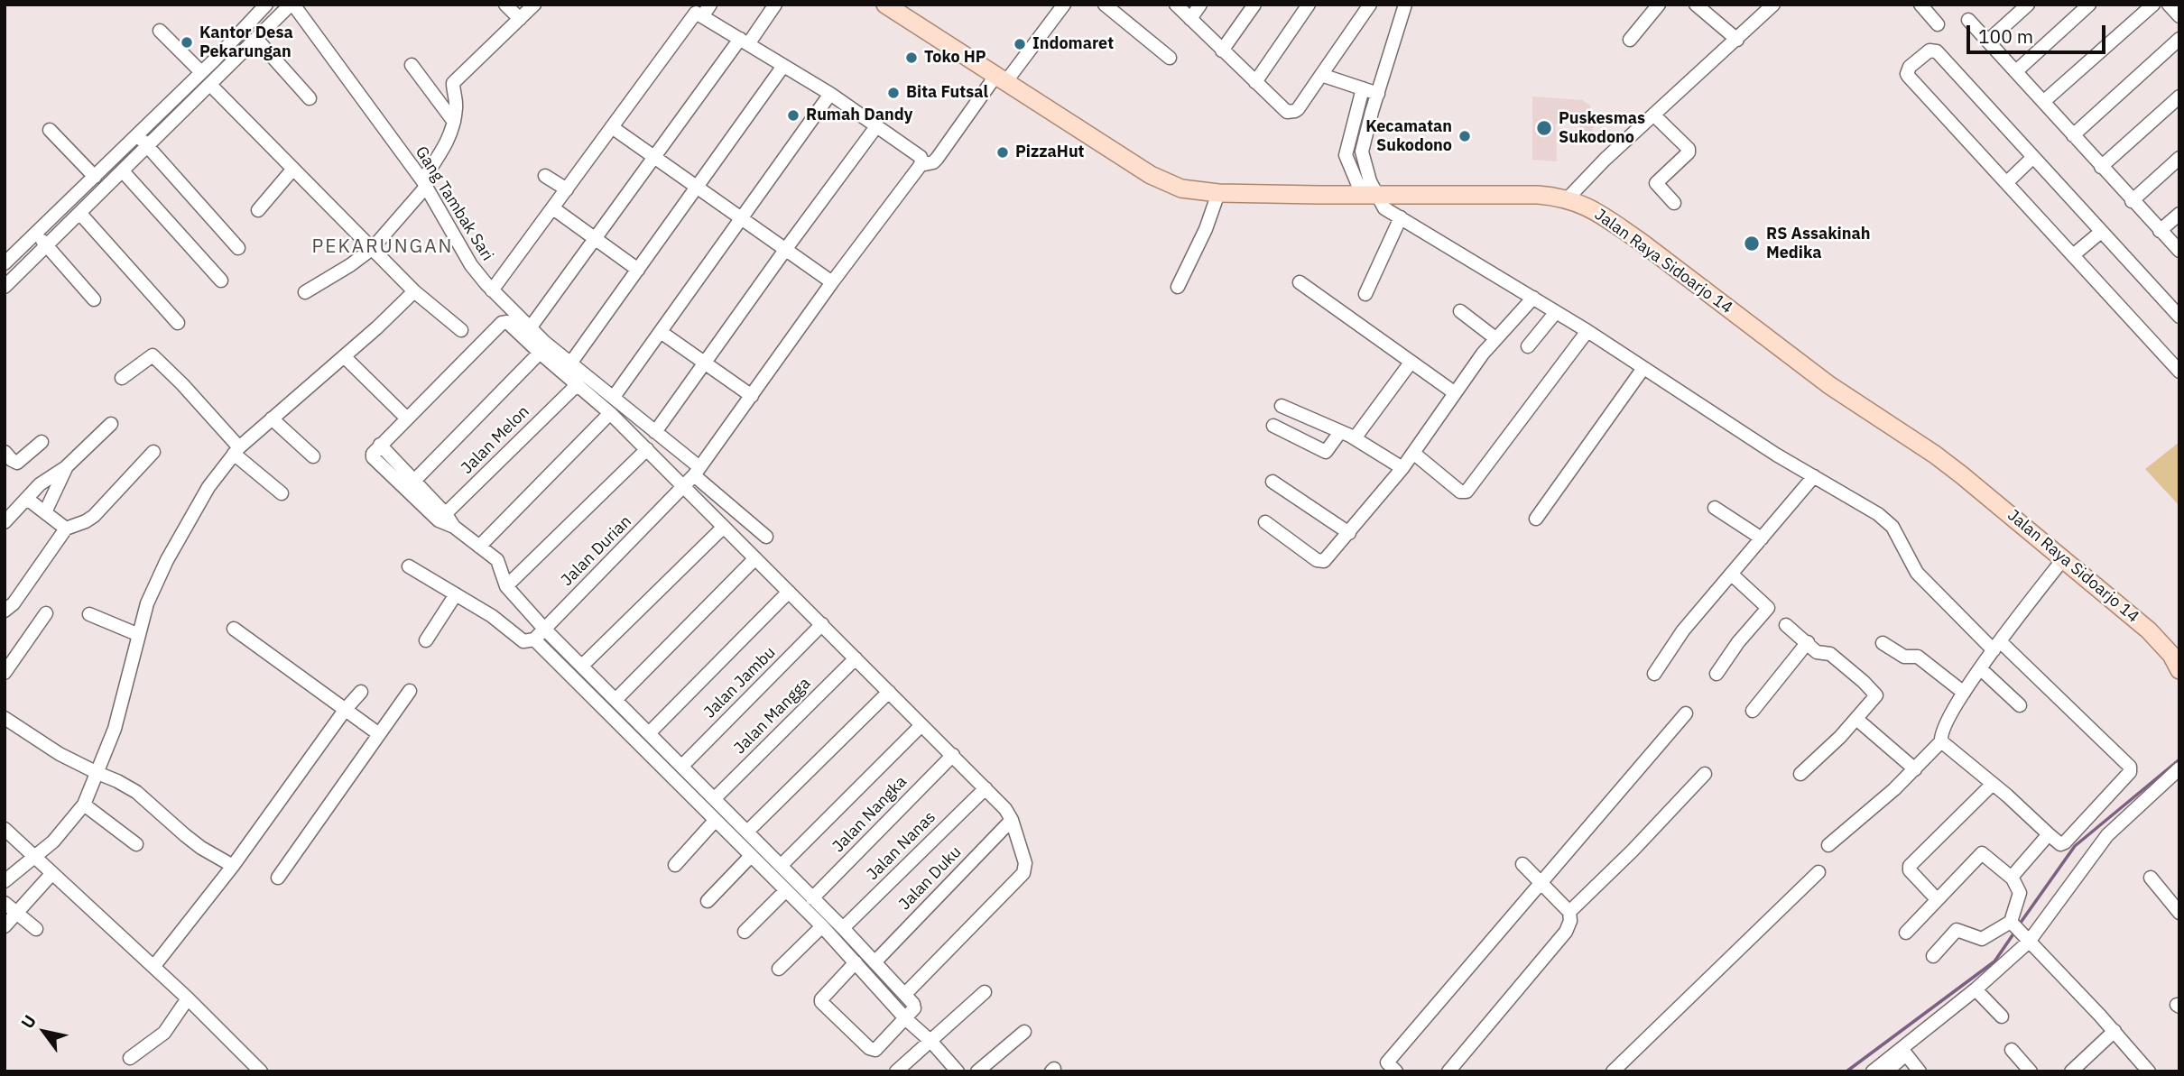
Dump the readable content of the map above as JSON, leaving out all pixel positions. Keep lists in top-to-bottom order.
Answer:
{
  "streets": {
    "main road": ["Jalan Raya Sidoarjo 14"],
    "street": [
      "Gang Tambak Sari",
      "Jalan Melon",
      "Jalan Durian",
      "Jalan Jambu",
      "Jalan Mangga",
      "Jalan Nangka",
      "Jalan Nanas",
      "Jalan Duku"
    ]
  },
  "crossings": [
    ["Gang Tambak Sari", "Jalan Durian"],
    ["Jalan Raya Sidoarjo 14", "Jalan Durian"]
  ],
  "districts": ["PEKARUNGAN"],
  "places": [
    "Kantor Desa Pekarungan",
    "Indomaret",
    "Toko HP",
    "Bita Futsal",
    "Rumah Dandy",
    "Puskesmas Sukodono",
    "Kecamatan Sukodono",
    "PizzaHut",
    "RS Assakinah Medika"
  ],
  "scale_bar": "100 m",
  "north": "top left"
}
